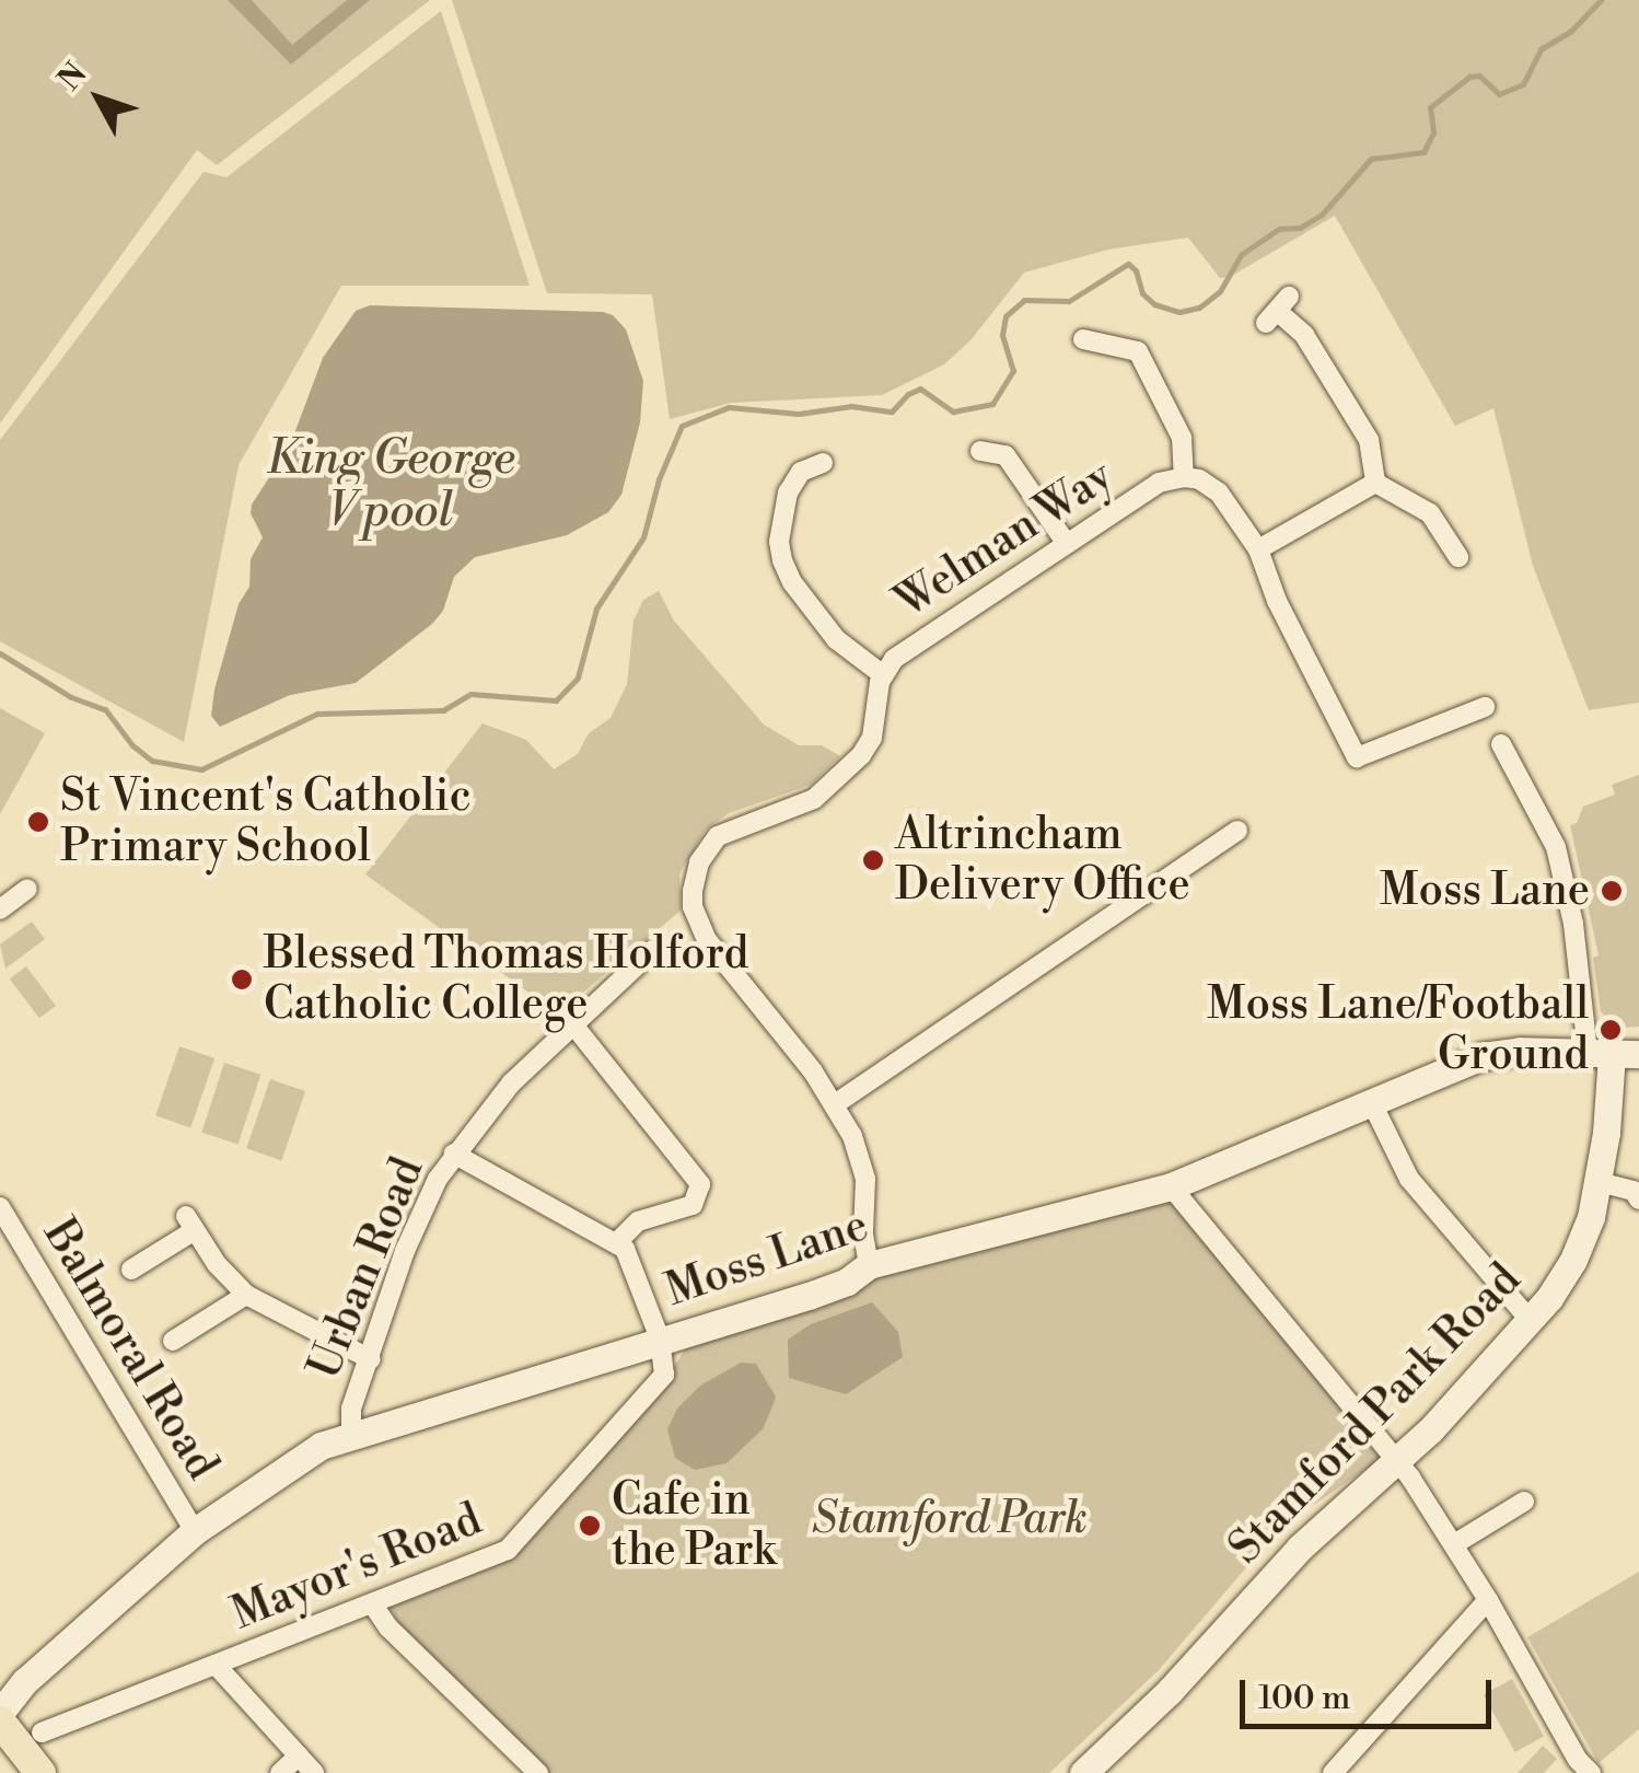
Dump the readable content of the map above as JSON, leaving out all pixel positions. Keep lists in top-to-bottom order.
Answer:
{
  "streets": {
    "street": [
      "Welman Way",
      "Moss Lane",
      "Urban Road",
      "Balmoral Road",
      "Stamford Park Road",
      "Mayor's Road"
    ]
  },
  "crossings": [
    ["Moss Lane", "Urban Road"],
    ["Moss Lane", "Balmoral Road"],
    ["Moss Lane", "Stamford Park Road"],
    ["Moss Lane", "Mayor's Road"]
  ],
  "water": ["King George V pool"],
  "parks": ["Stamford Park"],
  "places": [
    "St Vincent's Catholic Primary School",
    "Altrincham Delivery Office",
    "Moss Lane",
    "Blessed Thomas Holford Catholic College",
    "Moss Lane/Football Ground",
    "Cafe in the Park"
  ],
  "scale_bar": "100 m",
  "north": "top left"
}
